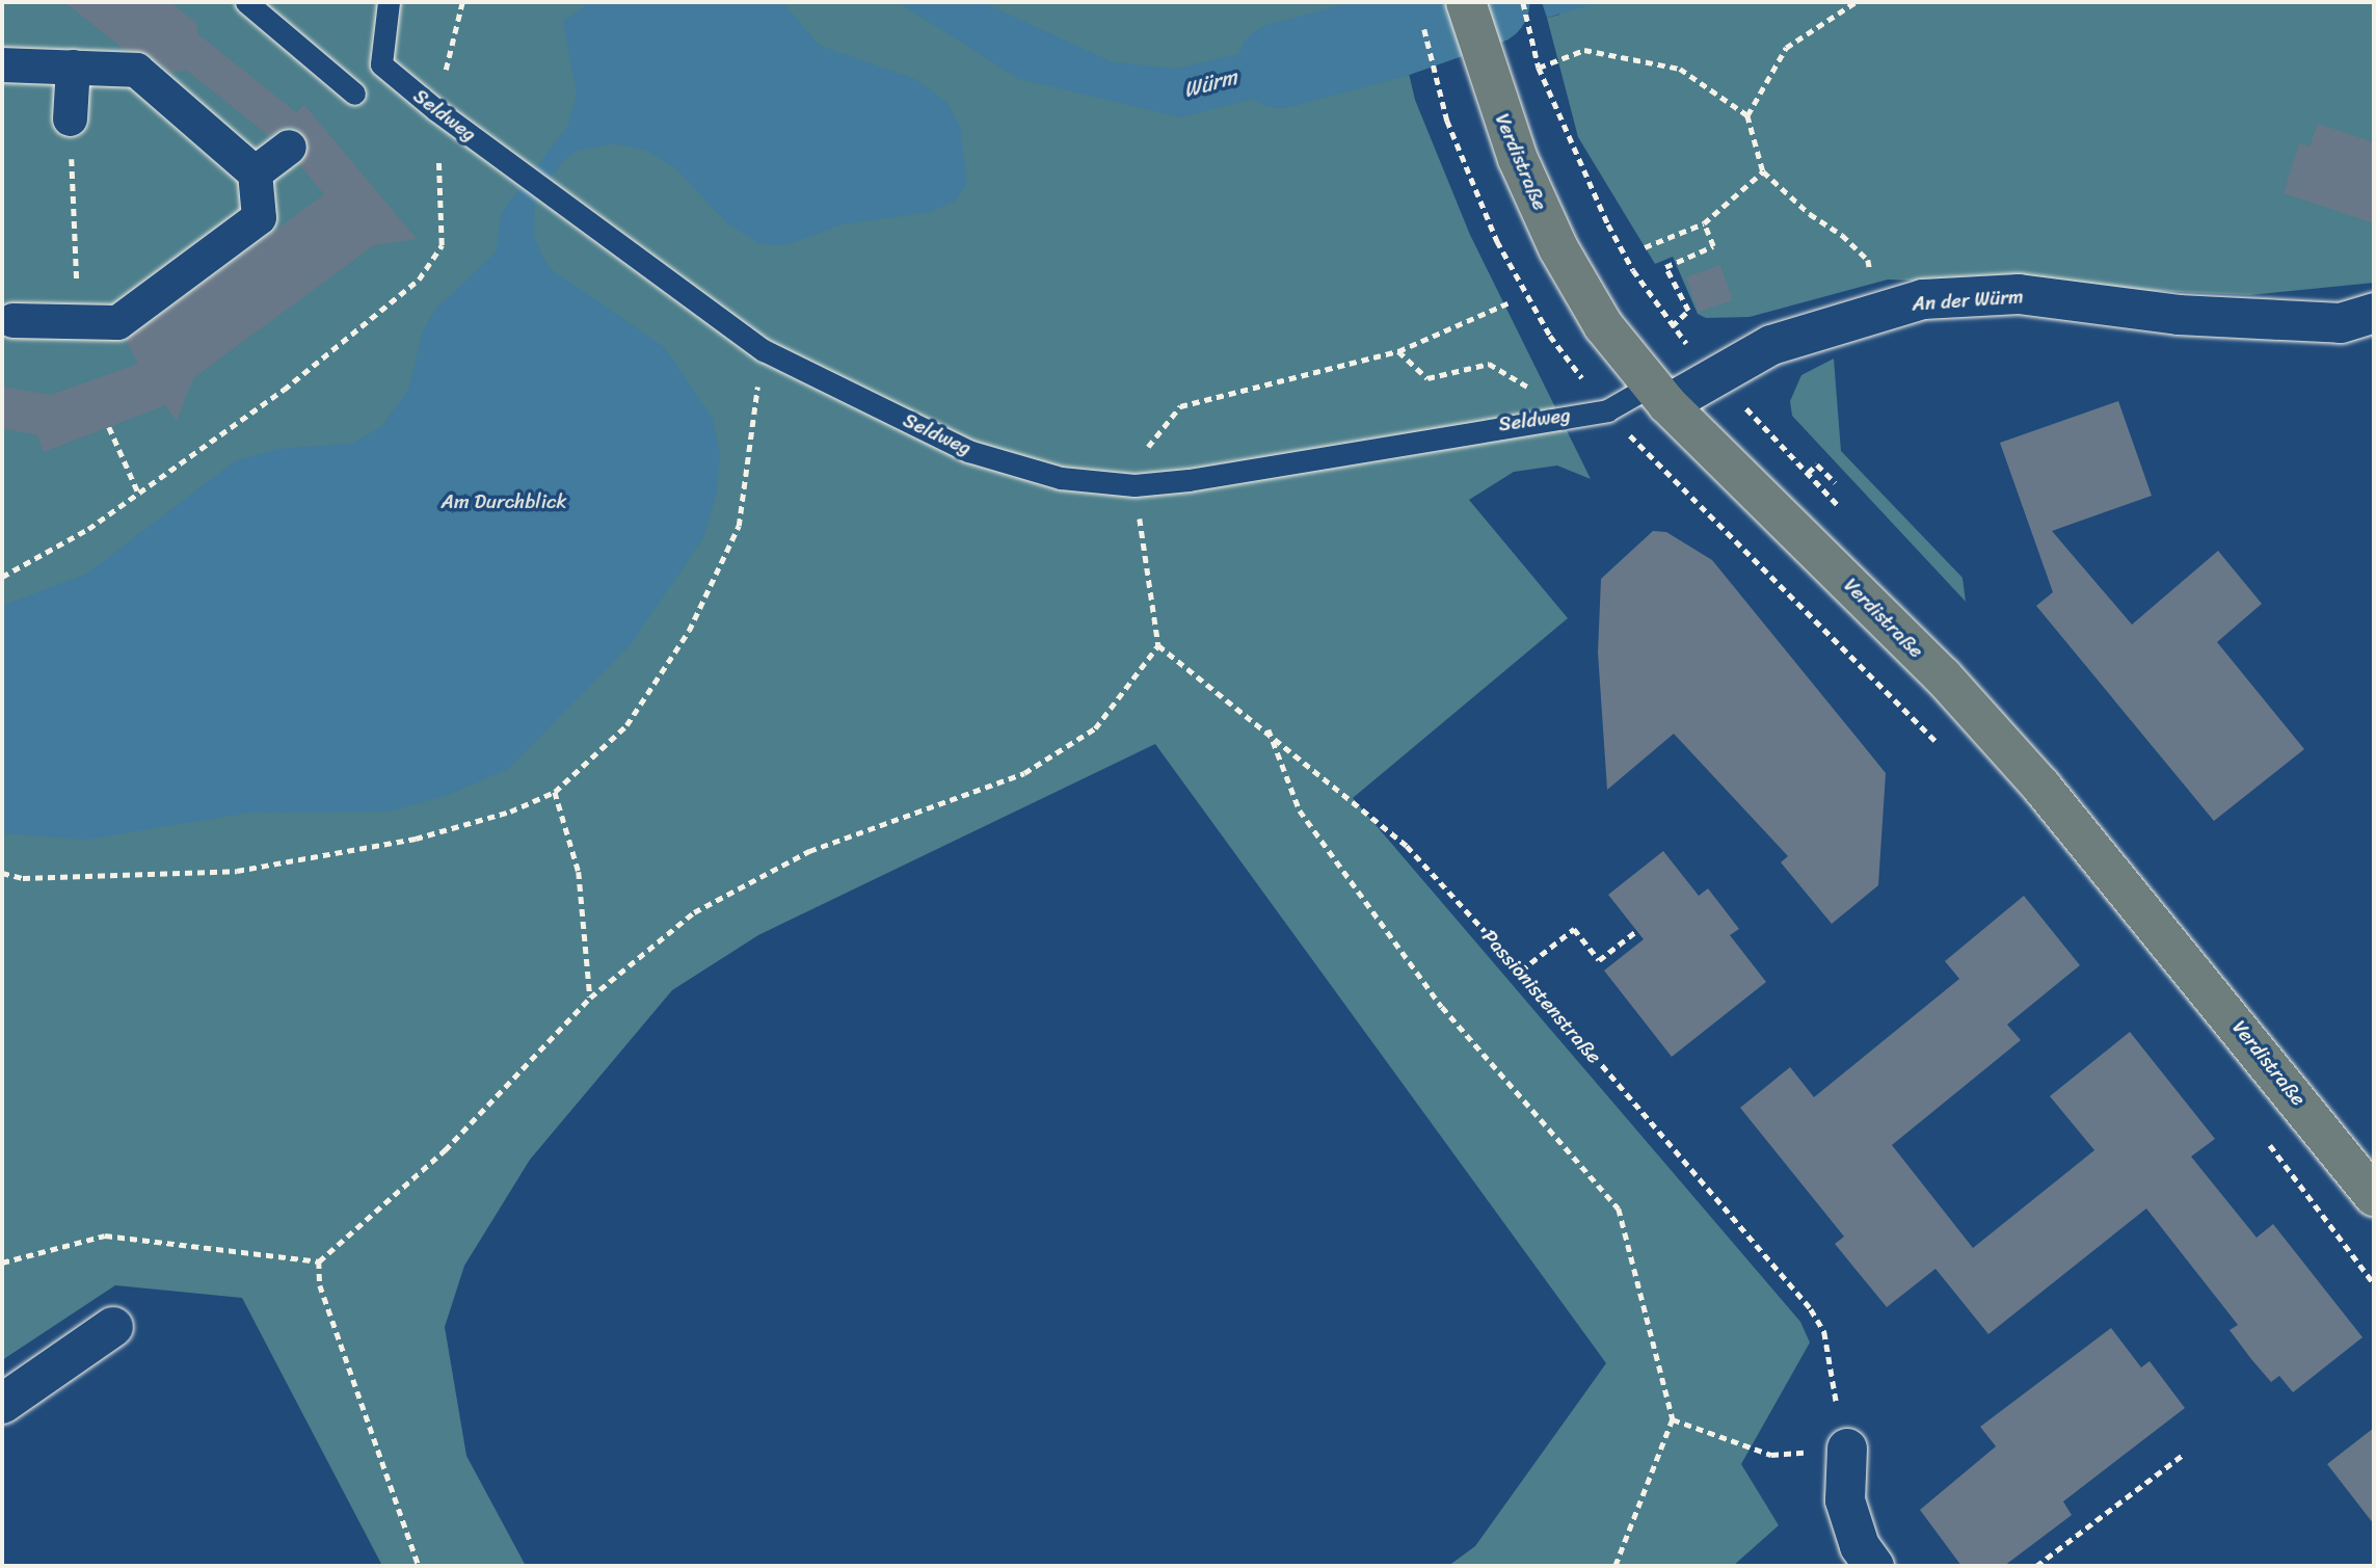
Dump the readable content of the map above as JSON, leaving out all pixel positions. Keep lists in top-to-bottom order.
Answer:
{
  "streets": {
    "main road": ["Verdistraße"],
    "street": ["An der Würm"],
    "lane": ["Seldweg"],
    "path": ["Passionistenstraße"]
  },
  "crossings": [
    ["Seldweg", "Verdistraße"],
    ["Seldweg", "An der Würm"],
    ["Verdistraße", "An der Würm"]
  ],
  "water": ["Würm"],
  "parks": ["Am Durchblick"]
}
